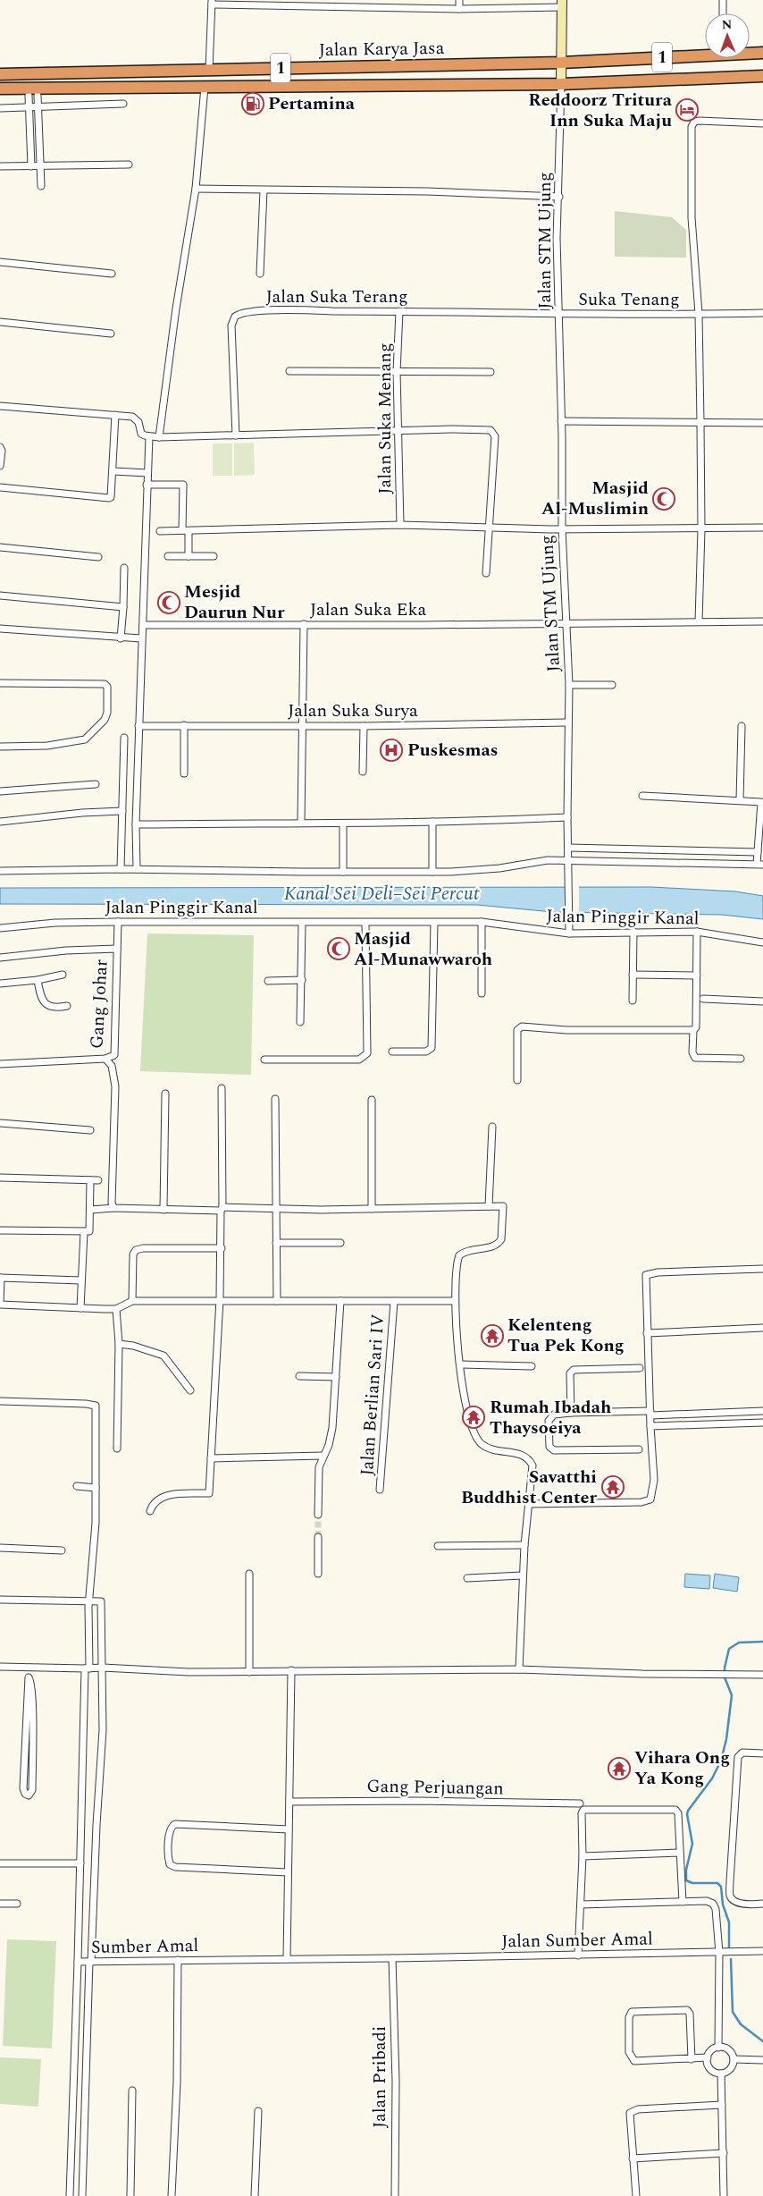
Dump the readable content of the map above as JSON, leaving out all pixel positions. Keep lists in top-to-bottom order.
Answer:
{
  "streets": {
    "highway": ["Jalan Karya Jasa", "1"],
    "street": [
      "Jalan STM Ujung",
      "Jalan Suka Terang",
      "Suka Tenang",
      "Jalan Suka Menang",
      "Jalan Suka Eka",
      "Jalan Suka Surya",
      "Jalan Pinggir Kanal",
      "Gang Johar",
      "Jalan Berlian Sari IV",
      "Gang Perjuangan",
      "Jalan Sumber Amal",
      "Sumber Amal",
      "Jalan Pribadi"
    ]
  },
  "crossings": [
    ["Jalan Karya Jasa", "Jalan STM Ujung"],
    ["Jalan STM Ujung", "Jalan Suka Terang"],
    ["Jalan STM Ujung", "Suka Tenang"],
    ["Jalan STM Ujung", "Jalan Suka Eka"],
    ["Jalan STM Ujung", "Jalan Suka Surya"],
    ["Jalan STM Ujung", "Jalan Pinggir Kanal"],
    ["Jalan Suka Terang", "Suka Tenang"],
    ["Jalan Suka Terang", "Jalan Suka Menang"],
    ["Jalan Pinggir Kanal", "Gang Johar"],
    ["Jalan Sumber Amal", "Sumber Amal"],
    ["Jalan Sumber Amal", "Jalan Pribadi"],
    ["Sumber Amal", "Jalan Pribadi"]
  ],
  "water": ["Kanal Sei Deli–Sei Percut"],
  "places": {
    "fuel station": ["Pertamina"],
    "hotel": ["Reddoorz Tritura Inn Suka Maju"],
    "mosque": ["Masjid Al-Muslimin", "Mesjid Daurun Nur", "Masjid Al-Munawwaroh"],
    "hospital": ["Puskesmas"],
    "temple": [
      "Kelenteng Tua Pek Kong",
      "Rumah Ibadah Thaysoeiya",
      "Savatthi Buddhist Center",
      "Vihara Ong Ya Kong"
    ]
  },
  "north": "top"
}
